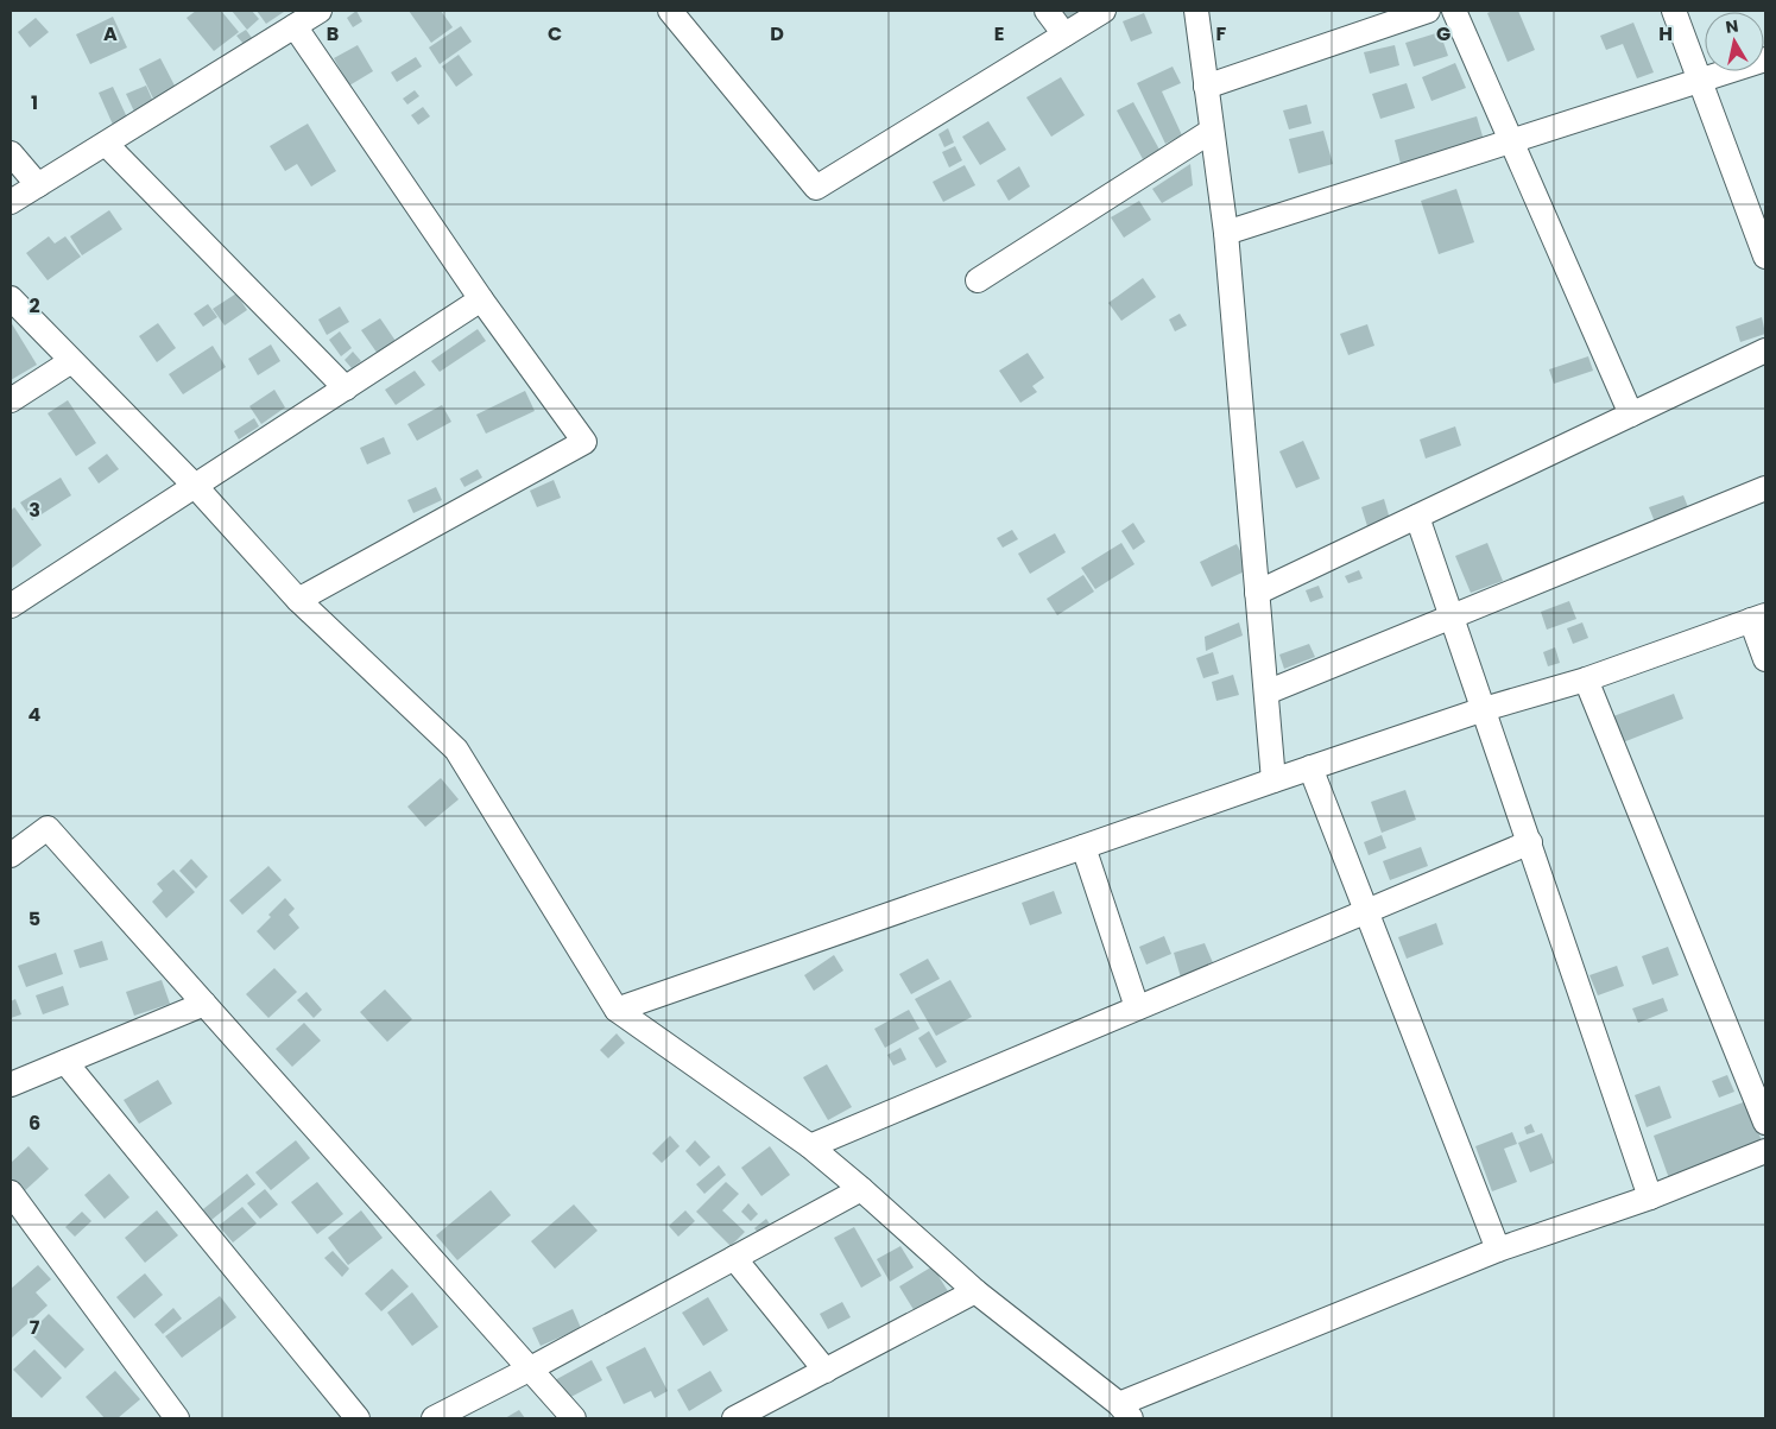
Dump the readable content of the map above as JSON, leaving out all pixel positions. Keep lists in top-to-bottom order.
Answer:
{
  "north": "top",
  "grid": {
    "columns": [
      "A",
      "B",
      "C",
      "D",
      "E",
      "F",
      "G",
      "H"
    ],
    "rows": [
      "1",
      "2",
      "3",
      "4",
      "5",
      "6",
      "7"
    ]
  }
}
